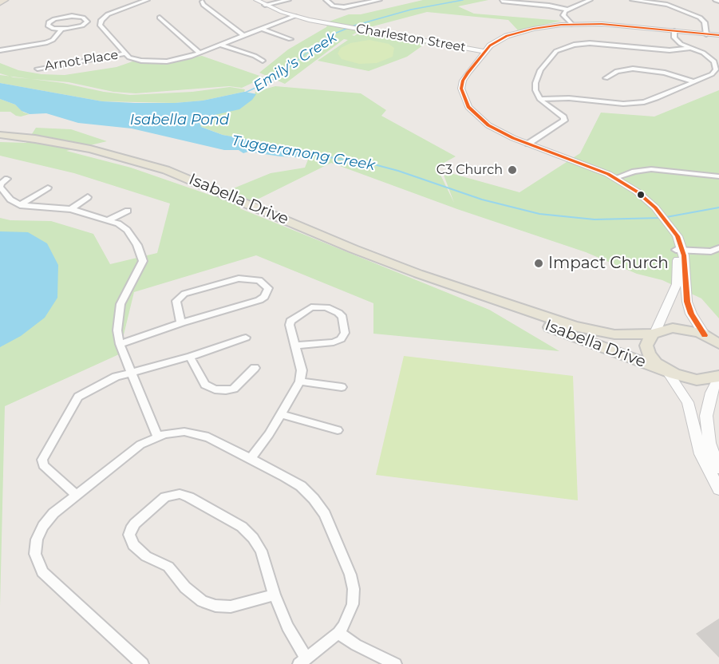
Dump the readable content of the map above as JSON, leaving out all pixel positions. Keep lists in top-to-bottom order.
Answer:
{
  "streets": {
    "main road": ["Isabella Drive"],
    "street": ["Charleston Street", "Arnot Place"]
  },
  "water": ["Emily's Creek", "Isabella Pond", "Tuggeranong Creek"],
  "places": ["C3 Church", "Impact Church"]
}
